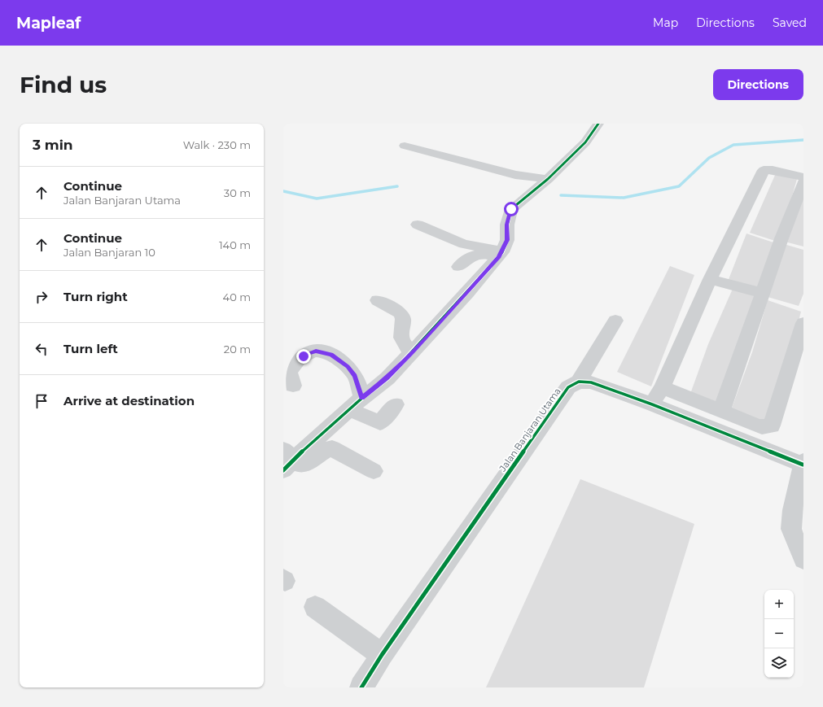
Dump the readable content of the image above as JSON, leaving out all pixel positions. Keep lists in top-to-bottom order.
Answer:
{
  "streets": {
    "street": ["Jalan Banjaran Utama"]
  },
  "page": {
    "header": "Mapleaf",
    "nav": ["Map", "Directions", "Saved"],
    "buttons": "Directions",
    "title": "Find us",
    "heading": ["3 min", "Walk · 230 m"],
    "list": [
      ["Continue", "Jalan Banjaran Utama", "30 m"],
      ["Continue", "Jalan Banjaran 10", "140 m"],
      ["Turn right", "40 m"],
      ["Turn left", "20 m"],
      "Arrive at destination"
    ],
    "map_buttons": ["+", "−"]
  }
}
